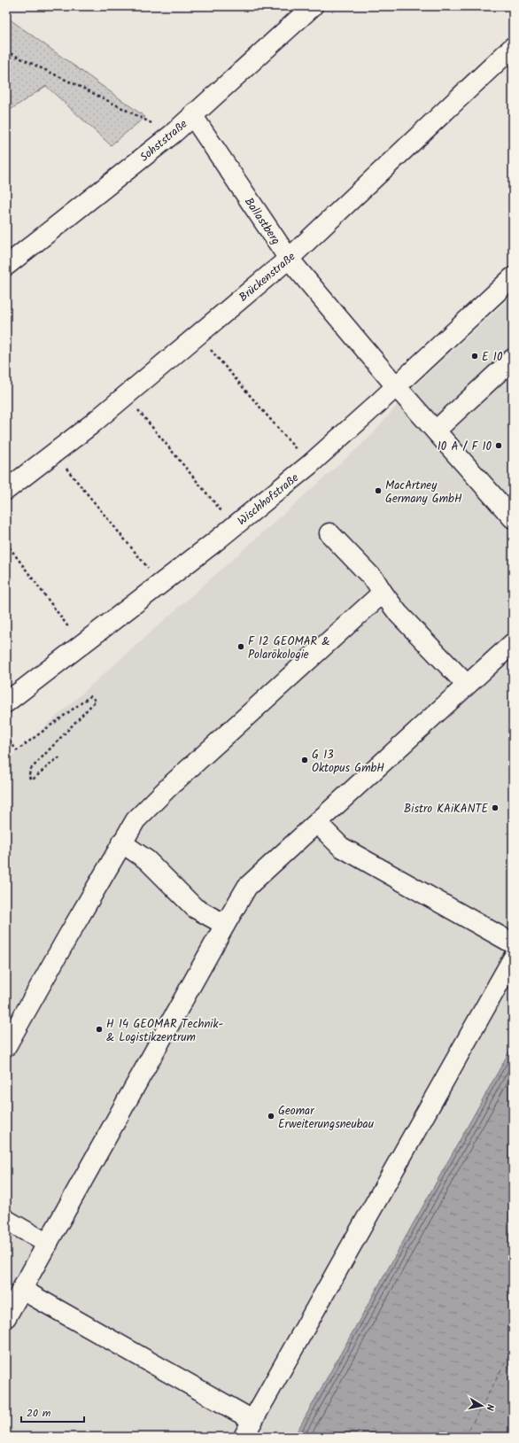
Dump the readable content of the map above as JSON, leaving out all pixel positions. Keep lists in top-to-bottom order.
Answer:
{
  "streets": {
    "street": [
      "Sohststraße",
      "Ballastberg",
      "Brückenstraße",
      "Wischhofstraße"
    ]
  },
  "crossings": [
    ["Sohststraße", "Ballastberg"],
    ["Ballastberg", "Brückenstraße"],
    ["Ballastberg", "Wischhofstraße"]
  ],
  "places": [
    "E 10",
    "10 A / F 10",
    "MacArtney Germany GmbH",
    "F 12 GEOMAR & Polarökologie",
    "G 13 Oktopus GmbH",
    "Bistro KAiKANTE",
    "H 14 GEOMAR Technik- & Logistikzentrum",
    "Geomar Erweiterungsneubau"
  ],
  "scale_bar": "20 m",
  "north": "right"
}
